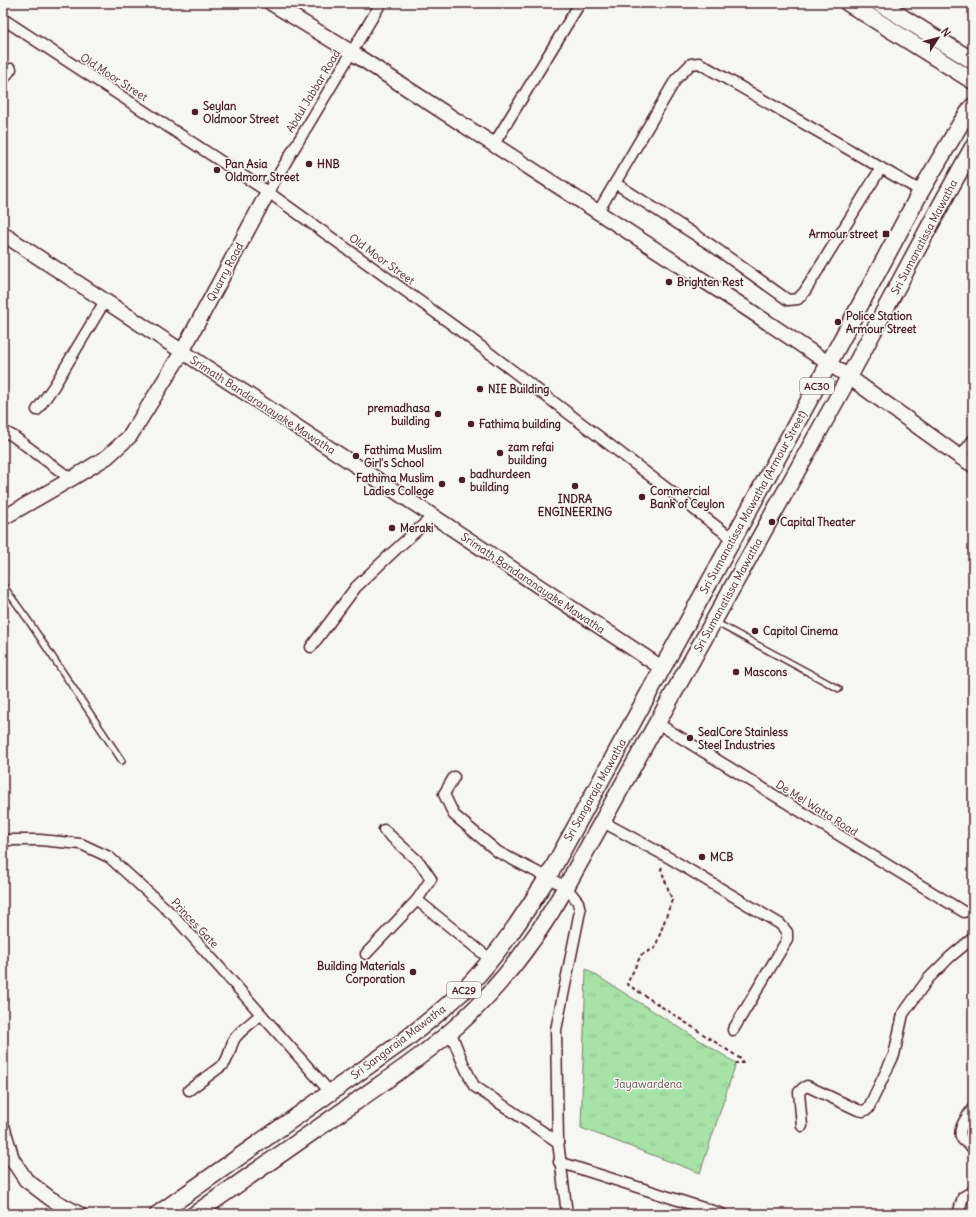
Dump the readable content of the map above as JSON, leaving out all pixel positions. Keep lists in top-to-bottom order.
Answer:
{
  "streets": {
    "main road": [
      "Sri Sumanatissa Mawatha",
      "AC30",
      "Sri Sumanatissa Mawatha (Armour Street)",
      "Sri Sangaraja Mawatha",
      "AC29"
    ],
    "street": [
      "Old Moor Street",
      "Abdul Jabbar Road",
      "Quarry Road",
      "Srimath Bandaranayake Mawatha",
      "De Mel Watta Road",
      "Princes Gate"
    ]
  },
  "crossings": [
    ["Old Moor Street", "Abdul Jabbar Road"],
    ["Old Moor Street", "Quarry Road"],
    ["Old Moor Street", "Sri Sumanatissa Mawatha (Armour Street)"],
    ["Abdul Jabbar Road", "Quarry Road"],
    ["Sri Sumanatissa Mawatha", "Sri Sangaraja Mawatha"],
    ["Quarry Road", "Srimath Bandaranayake Mawatha"],
    ["Srimath Bandaranayake Mawatha", "Sri Sumanatissa Mawatha (Armour Street)"],
    ["Srimath Bandaranayake Mawatha", "Sri Sangaraja Mawatha"],
    ["Sri Sumanatissa Mawatha (Armour Street)", "Sri Sangaraja Mawatha"],
    ["Sri Sangaraja Mawatha", "De Mel Watta Road"],
    ["Sri Sangaraja Mawatha", "Princes Gate"]
  ],
  "parks": ["Jayawardena"],
  "places": {
    "other": [
      "Seylan Oldmoor Street",
      "HNB",
      "Pan Asia Oldmorr Street",
      "Brighten Rest",
      "Police Station Armour Street",
      "NIE Building",
      "premadhasa building",
      "Fathima building",
      "zam refai building",
      "Fathima Muslim Girl's School",
      "badhurdeen building",
      "Fathima Muslim Ladies College",
      "INDRA ENGINEERING",
      "Commercial Bank of Ceylon",
      "Capital Theater",
      "Meraki",
      "Capitol Cinema",
      "Mascons",
      "SealCore Stainless Steel Industries",
      "MCB",
      "Building Materials Corporation"
    ],
    "transit": ["Armour street"]
  },
  "north": "top right"
}
